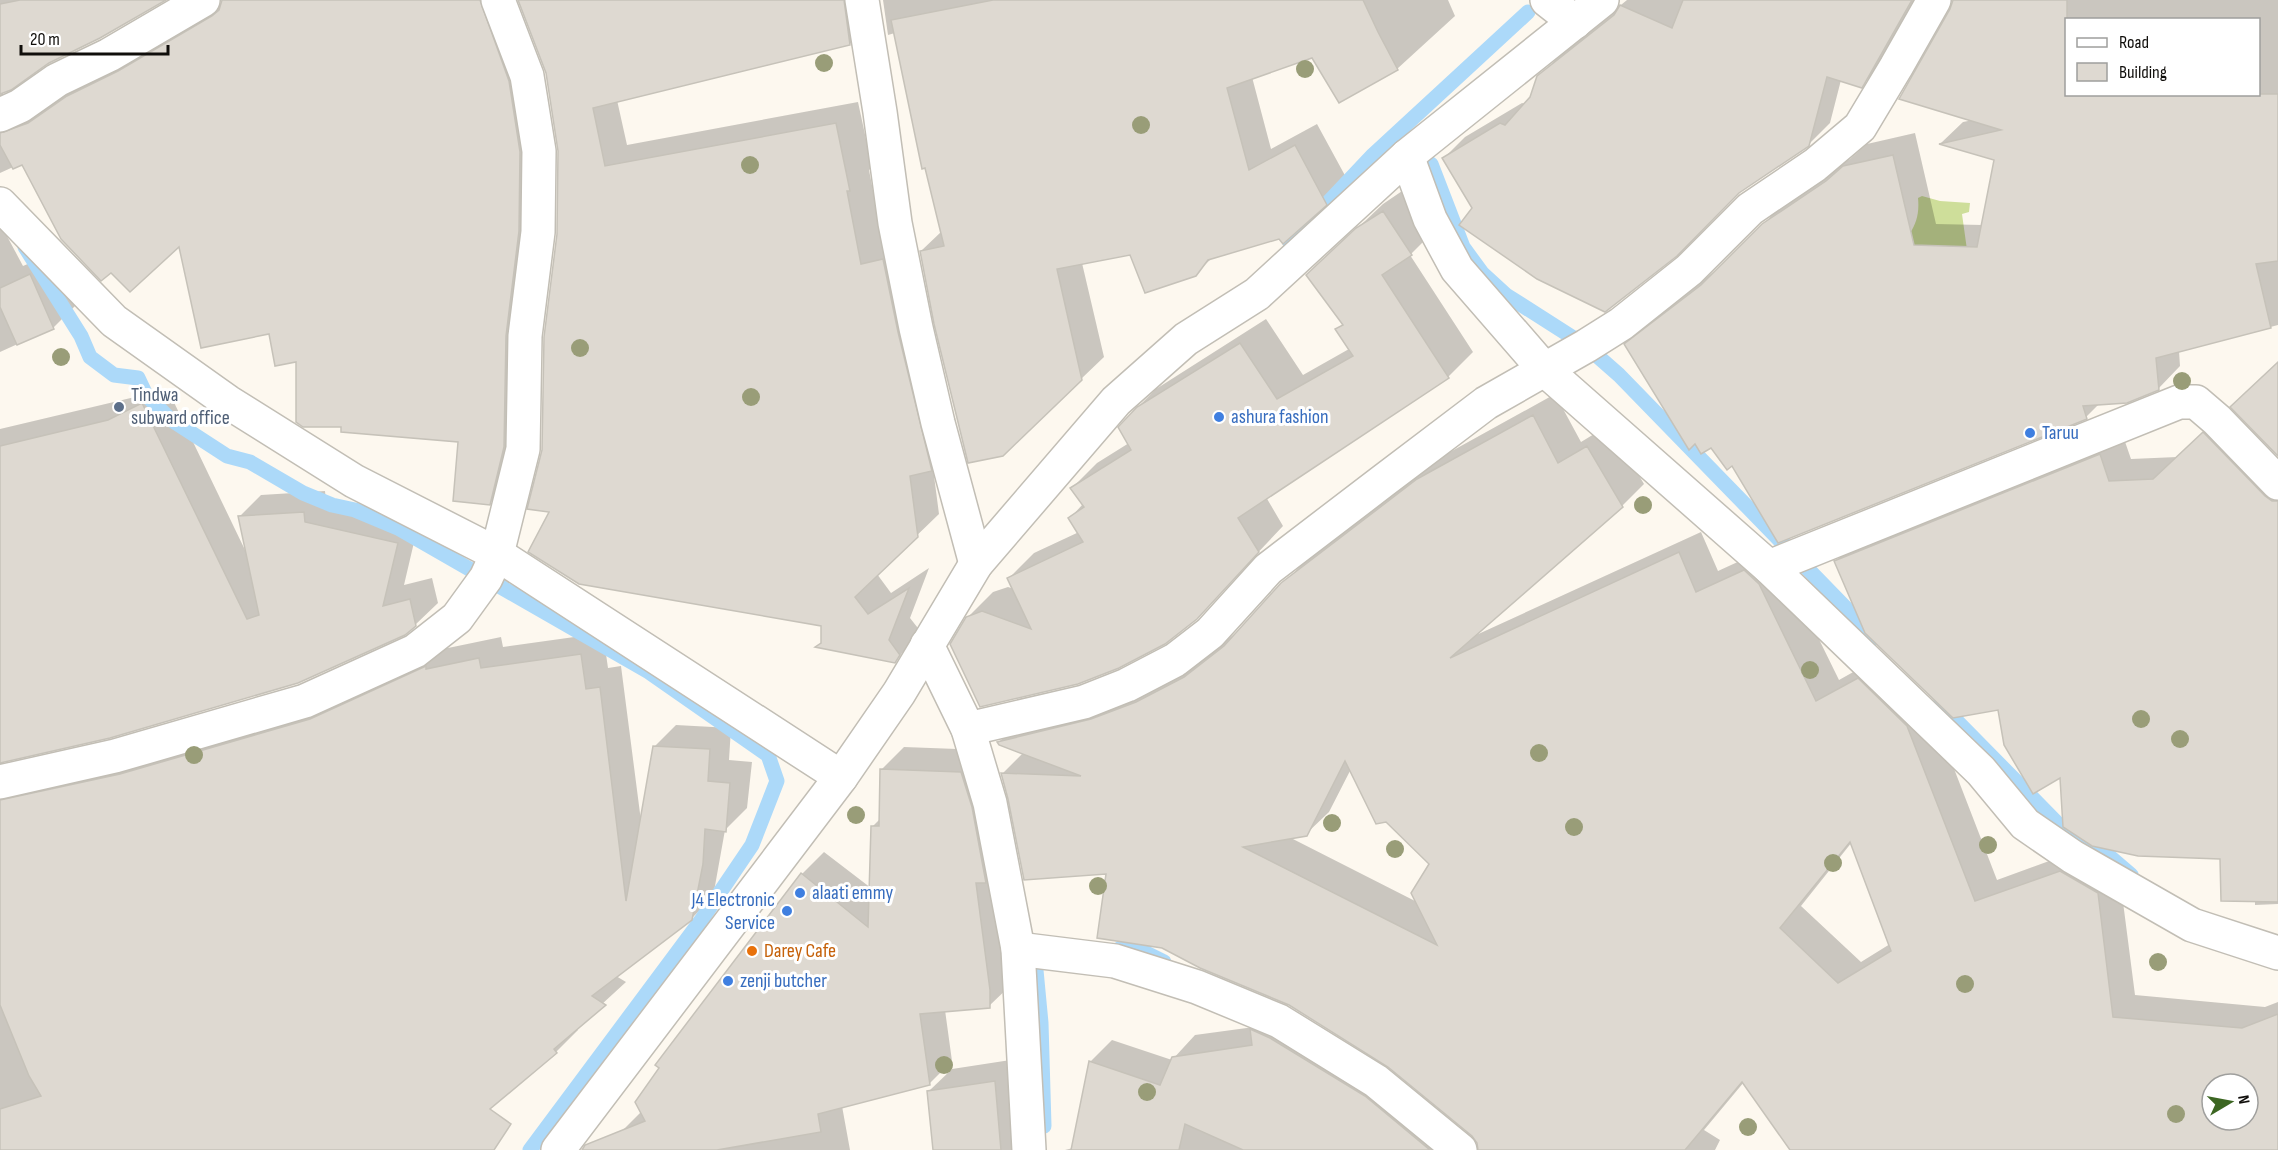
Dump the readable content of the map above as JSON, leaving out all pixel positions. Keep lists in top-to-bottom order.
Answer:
{
  "places": [
    "Tindwa subward office",
    "ashura fashion",
    "Taruu",
    "alaati emmy",
    "J4 Electronic Service",
    "Darey Cafe",
    "zenji butcher"
  ],
  "legend": ["Road", "Building"],
  "scale_bar": "20 m",
  "north": "right"
}
